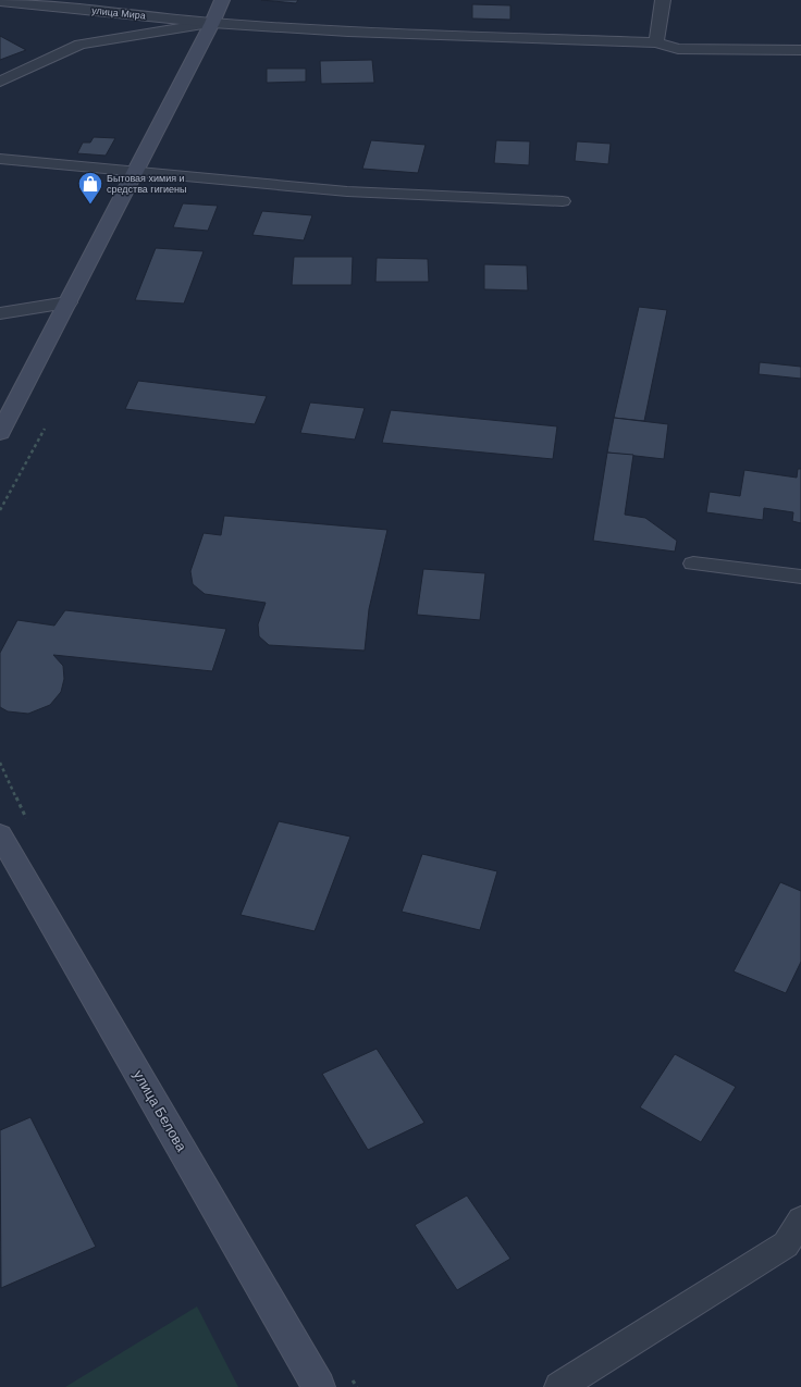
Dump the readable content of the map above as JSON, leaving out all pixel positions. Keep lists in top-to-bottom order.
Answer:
{
  "streets": {
    "main road": ["улица Белова"],
    "street": ["улица Мира"]
  },
  "places": {
    "shop": ["Бытовая химия и средства гигиены"]
  }
}
